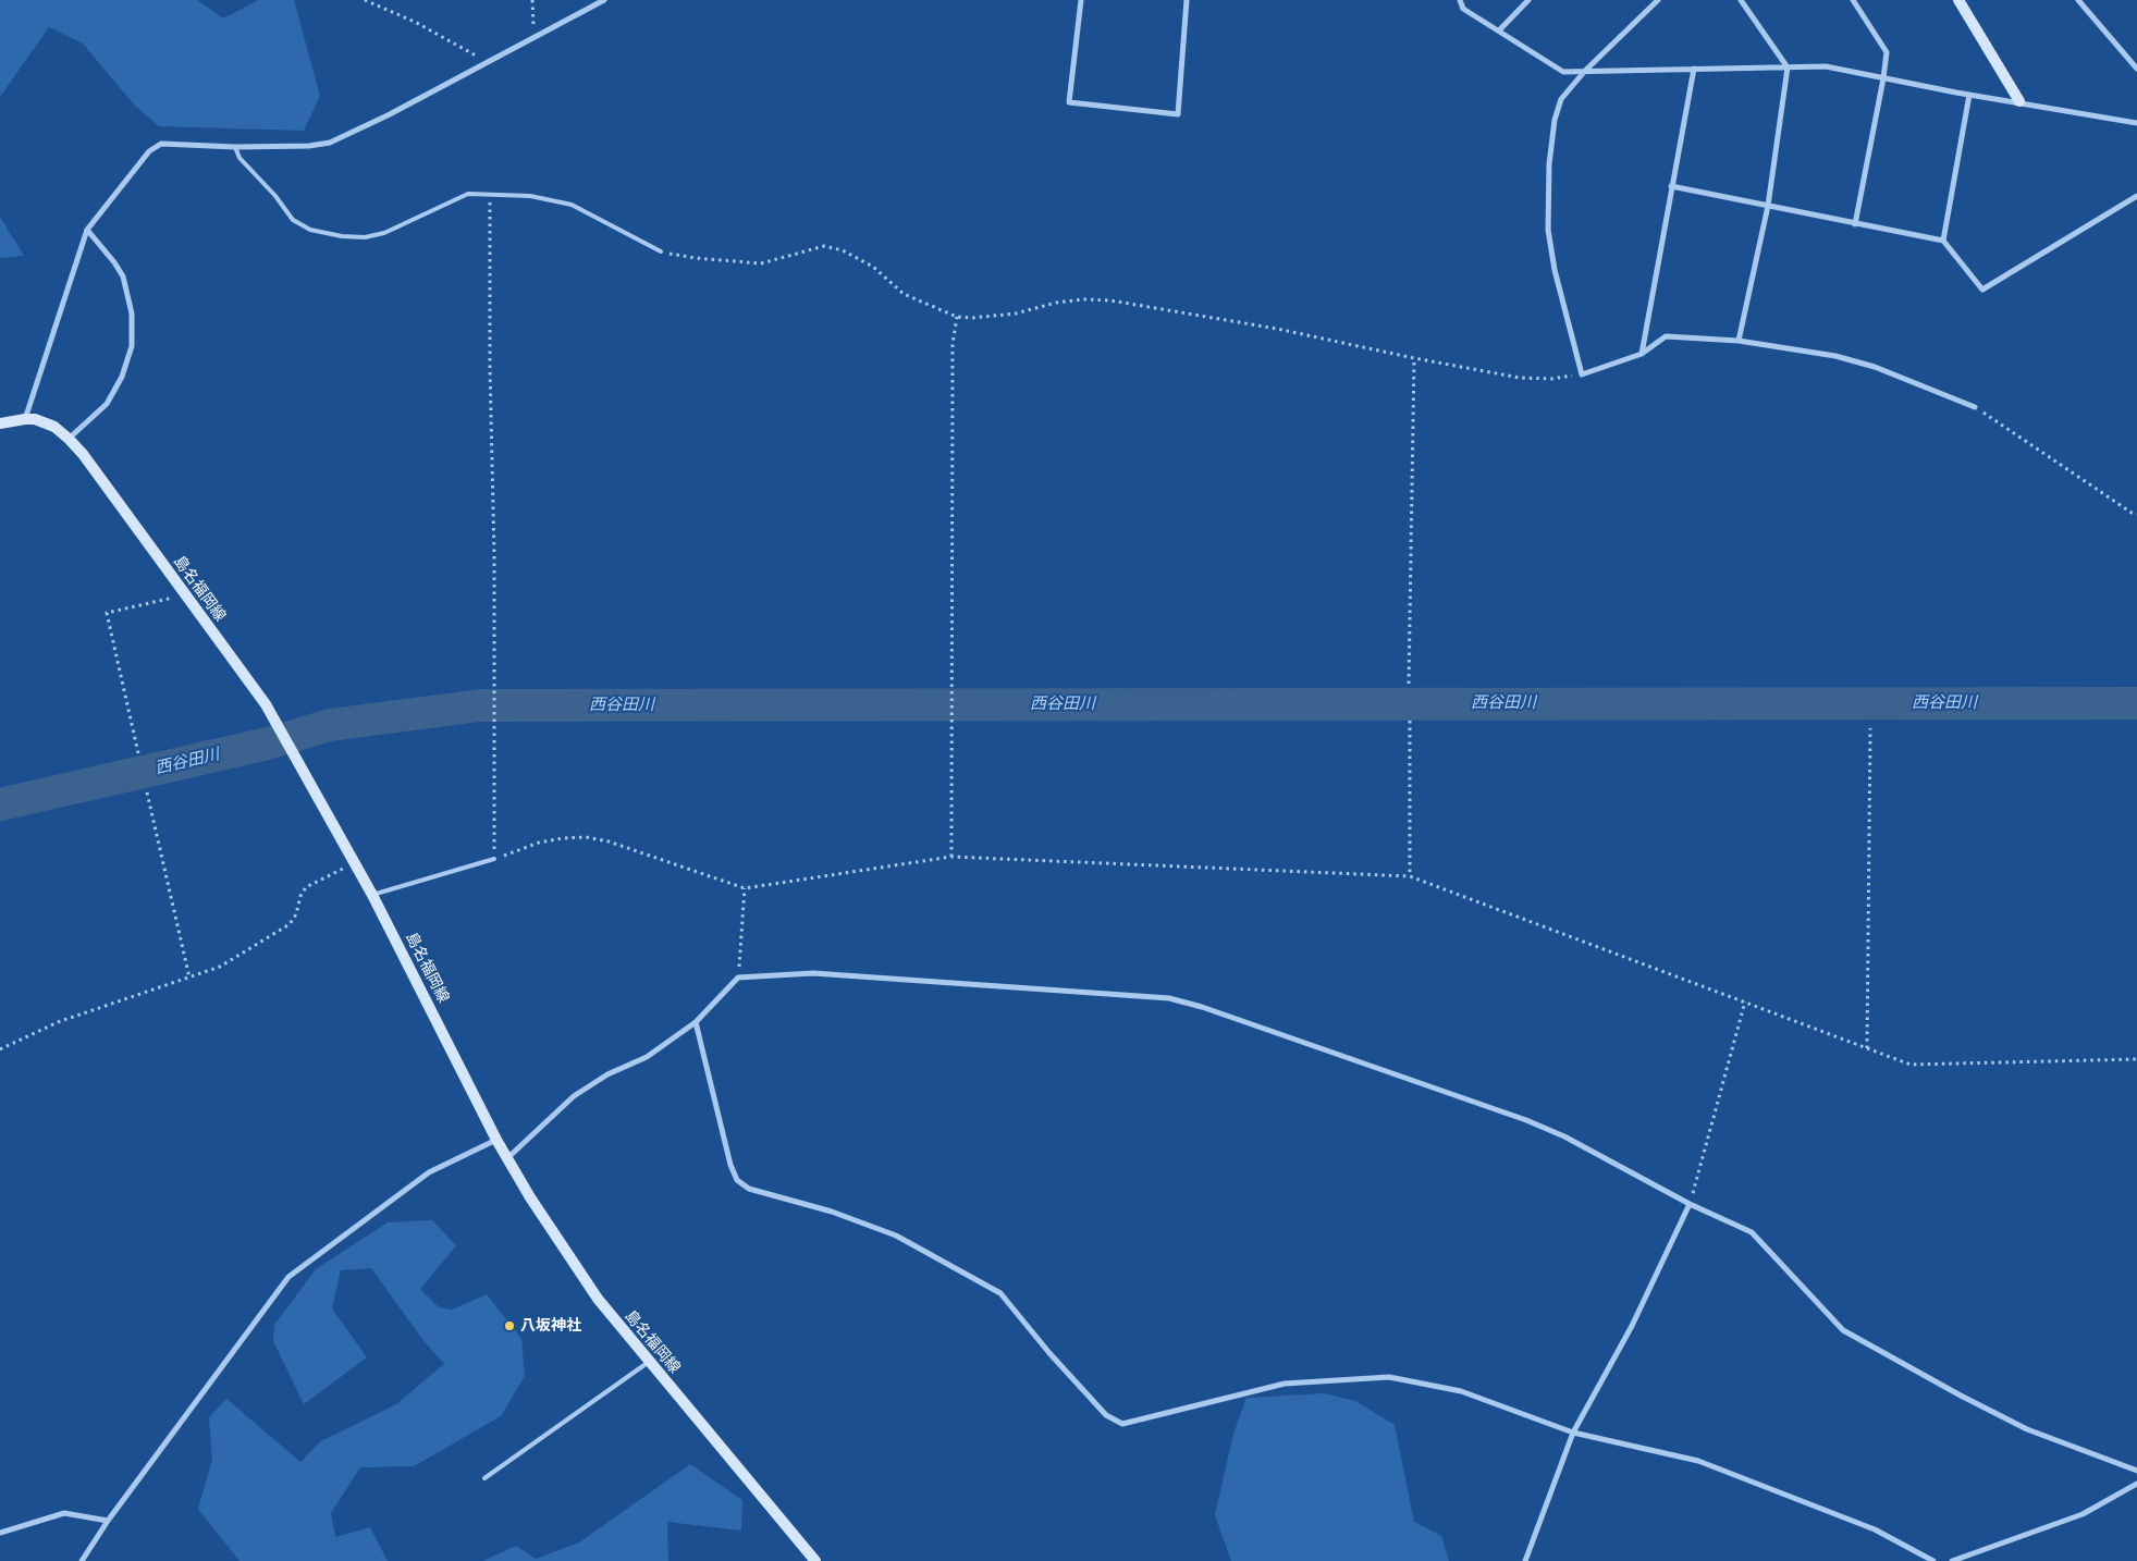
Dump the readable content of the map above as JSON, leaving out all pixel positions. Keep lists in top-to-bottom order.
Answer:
{
  "streets": {
    "main road": ["島名福岡線"]
  },
  "water": ["西谷田川"],
  "places": ["八坂神社"]
}
